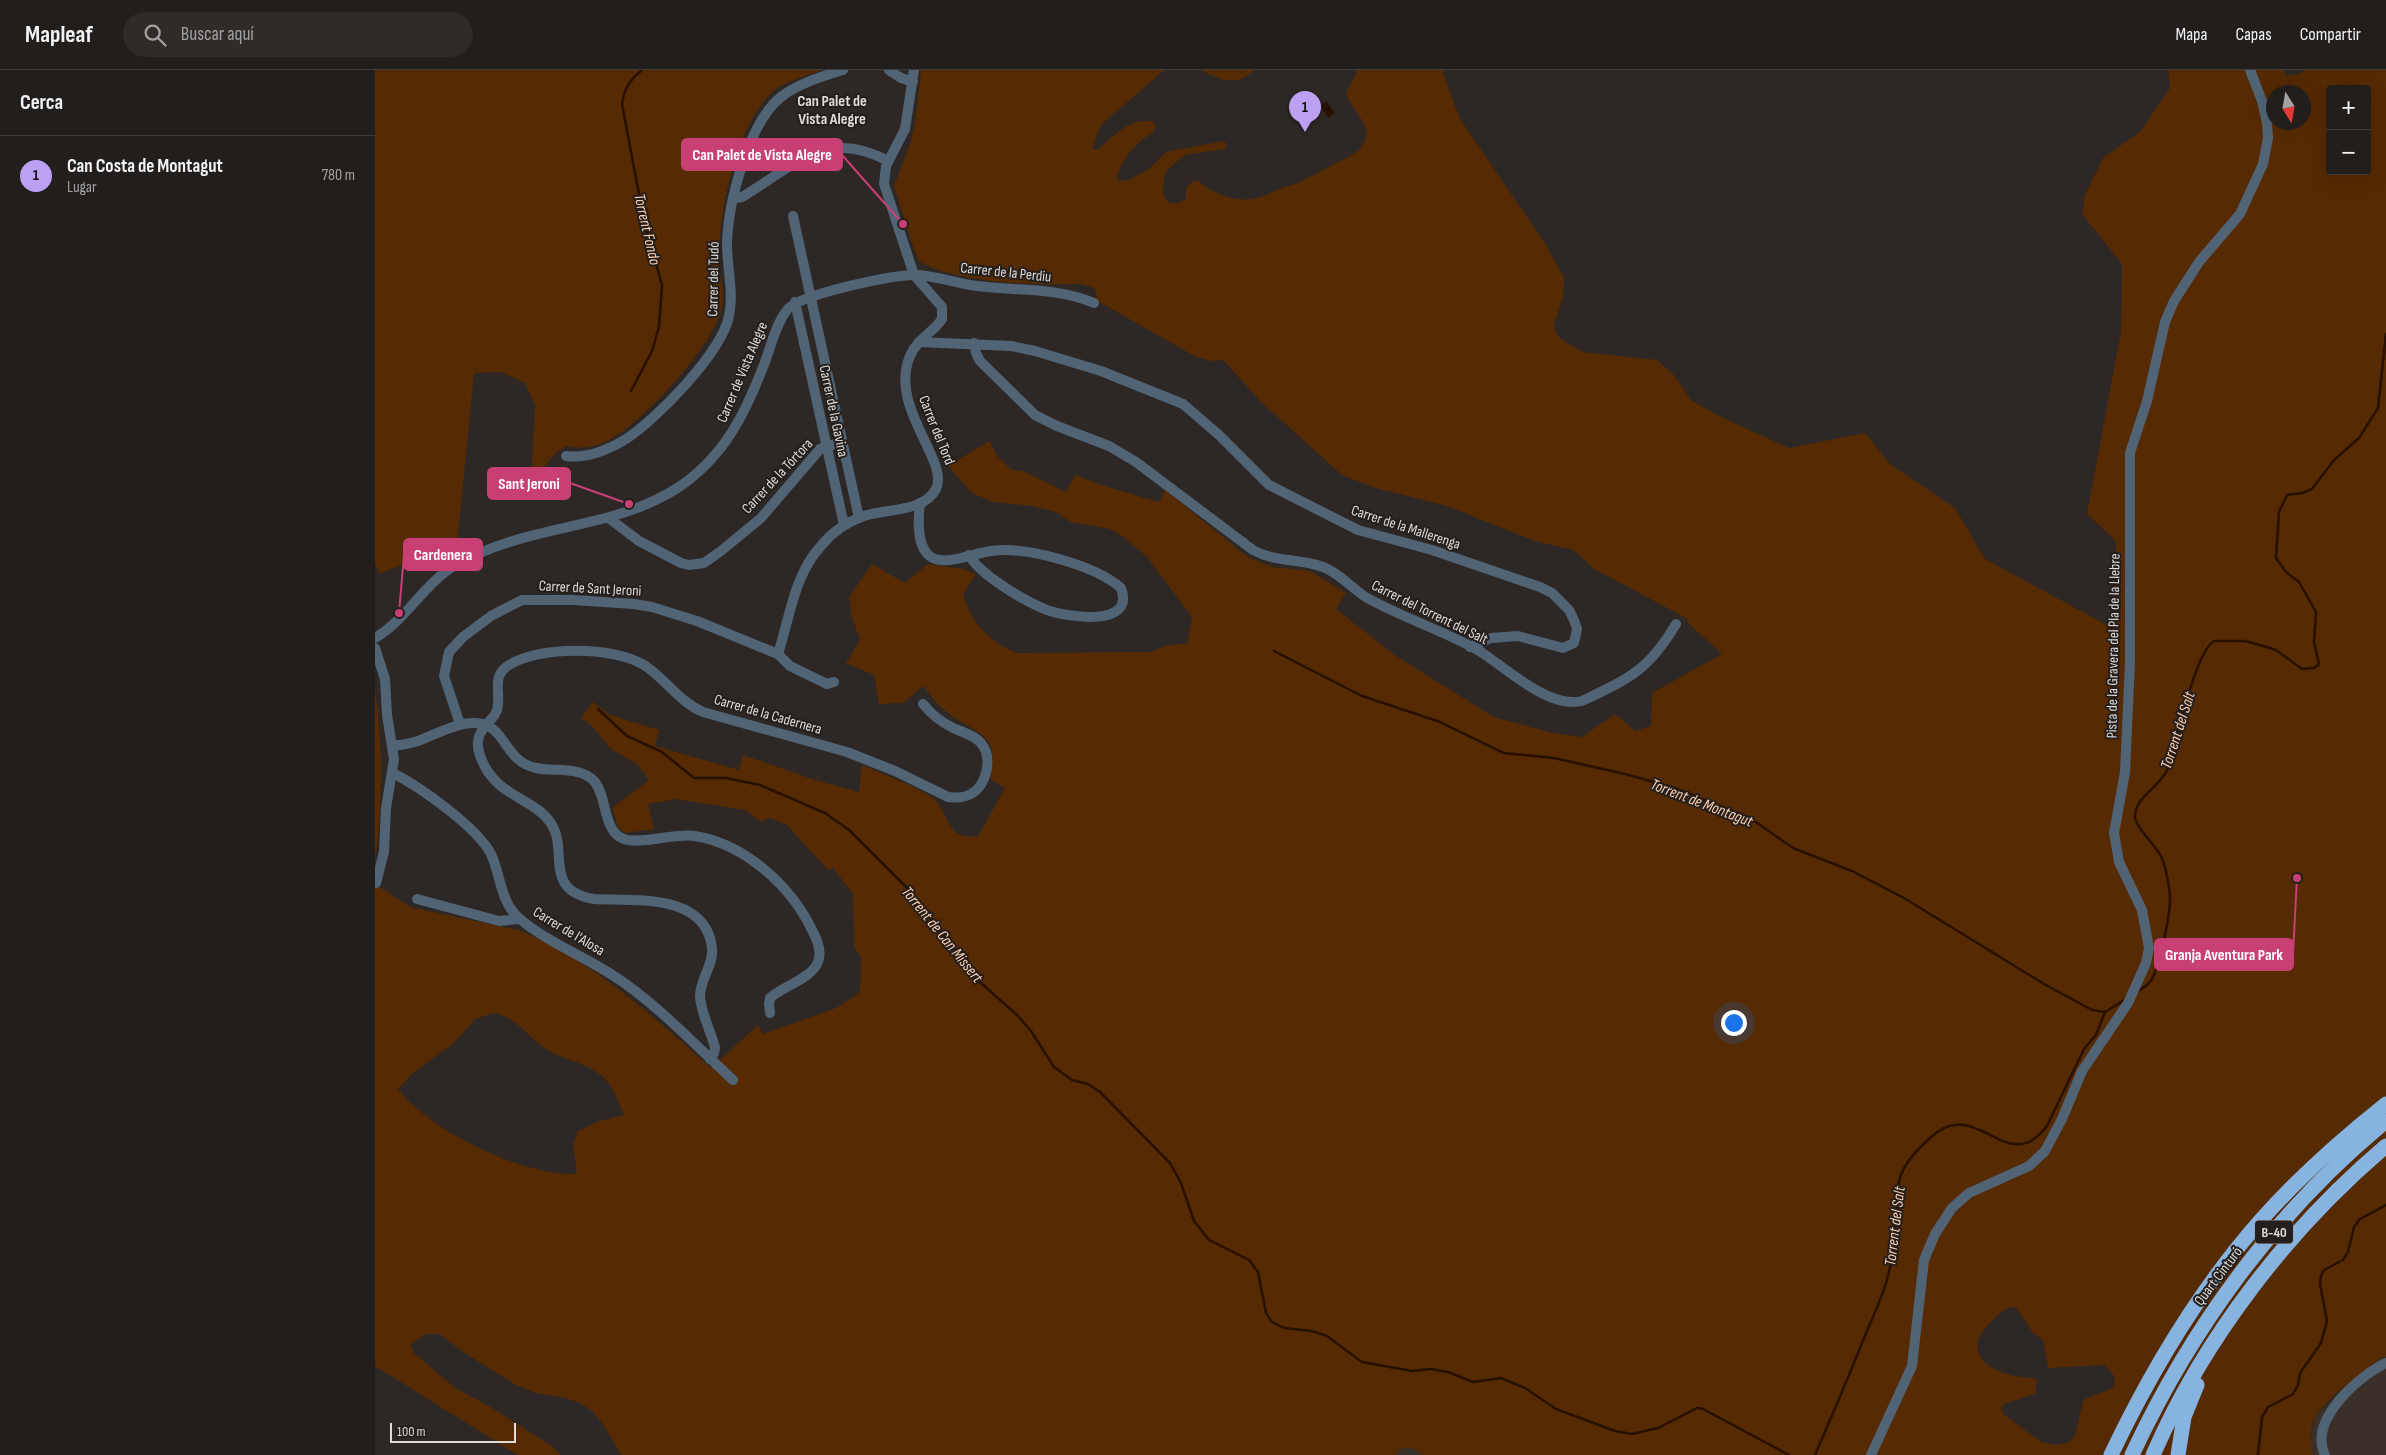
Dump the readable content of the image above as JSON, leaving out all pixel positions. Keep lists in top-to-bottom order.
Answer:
{
  "streets": {
    "highway": ["B-40", "Quart Cinturó"],
    "street": [
      "Carrer de la Perdiu",
      "Carrer del Tudó",
      "Carrer de Vista Alegre",
      "Carrer de la Gavina",
      "Carrer del Tord",
      "Carrer de la Tórtora",
      "Carrer de la Mallerenga",
      "Carrer de Sant Jeroni",
      "Carrer del Torrent del Salt",
      "Pista de la Gravera del Pla de la Llebre",
      "Carrer de la Cadernera",
      "Carrer de l'Alosa"
    ]
  },
  "crossings": [
    ["Carrer de la Perdiu", "Carrer del Tord"],
    ["Carrer de Vista Alegre", "Carrer de la Gavina"],
    ["Carrer de Vista Alegre", "Carrer de la Tórtora"],
    ["Carrer de la Gavina", "Carrer de la Tórtora"],
    ["Carrer del Tord", "Carrer de la Mallerenga"],
    ["Carrer de la Mallerenga", "Carrer del Torrent del Salt"]
  ],
  "districts": ["Can Palet de Vista Alegre"],
  "water": [
    "Torrent Fondo",
    "Torrent del Salt",
    "Torrent de Montagut",
    "Torrent de Can Missert"
  ],
  "places": [
    "Can Palet de Vista Alegre",
    "Sant Jeroni",
    "Cardenera",
    "Granja Aventura Park"
  ],
  "scale_bar": "100 m",
  "north": "bottom",
  "page": {
    "header": "Mapleaf",
    "search": "Buscar aquí",
    "nav": ["Mapa", "Capas", "Compartir"],
    "heading": "Cerca",
    "map_buttons": ["+", "−"],
    "pins": "1",
    "list": [
      {
        "mark": "1",
        "name": "Can Costa de Montagut",
        "note": "Lugar",
        "value": "780 m"
      }
    ],
    "scale": "100 m"
  }
}
